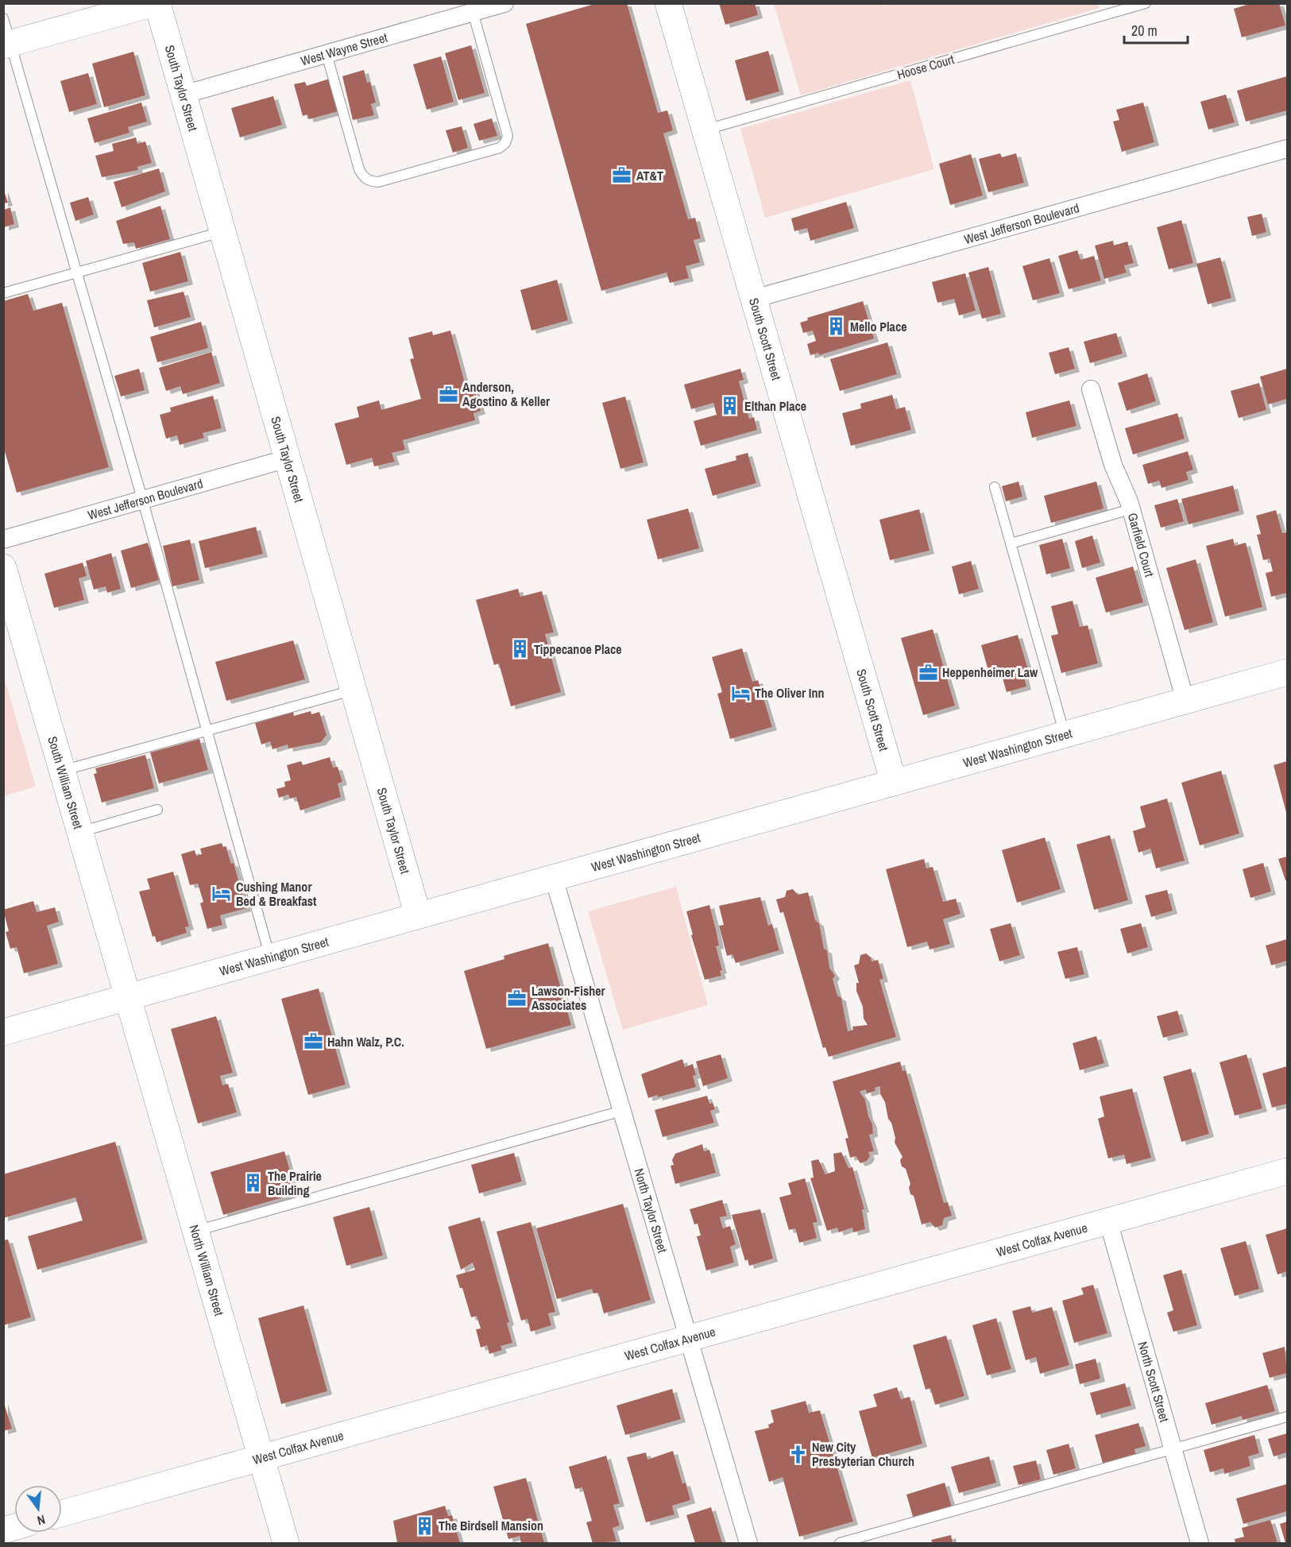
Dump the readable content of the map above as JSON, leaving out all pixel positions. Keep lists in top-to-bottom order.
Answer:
{
  "streets": {
    "street": [
      "West Wayne Street",
      "South Taylor Street",
      "West Jefferson Boulevard",
      "South Scott Street",
      "Garfield Court",
      "West Washington Street",
      "South William Street",
      "North Taylor Street",
      "West Colfax Avenue",
      "North William Street",
      "North Scott Street"
    ],
    "lane": ["Hoose Court"]
  },
  "crossings": [
    ["West Wayne Street", "South Taylor Street"],
    ["Hoose Court", "South Scott Street"],
    ["South Taylor Street", "West Jefferson Boulevard"],
    ["South Taylor Street", "West Washington Street"],
    ["West Jefferson Boulevard", "South Scott Street"],
    ["South Scott Street", "West Washington Street"],
    ["Garfield Court", "West Washington Street"],
    ["West Washington Street", "South William Street"],
    ["West Washington Street", "North Taylor Street"],
    ["West Washington Street", "North William Street"],
    ["South William Street", "North William Street"],
    ["North Taylor Street", "West Colfax Avenue"],
    ["West Colfax Avenue", "North William Street"],
    ["West Colfax Avenue", "North Scott Street"]
  ],
  "places": {
    "office": [
      "AT&T",
      "Anderson, Agostino & Keller",
      "Heppenheimer Law",
      "Lawson-Fisher Associates",
      "Hahn Walz, P.C."
    ],
    "building": [
      "Mello Place",
      "Elthan Place",
      "Tippecanoe Place",
      "The Prairie Building",
      "The Birdsell Mansion"
    ],
    "hotel": ["The Oliver Inn", "Cushing Manor Bed & Breakfast"],
    "church": ["New City Presbyterian Church"]
  },
  "scale_bar": "20 m",
  "north": "bottom"
}
